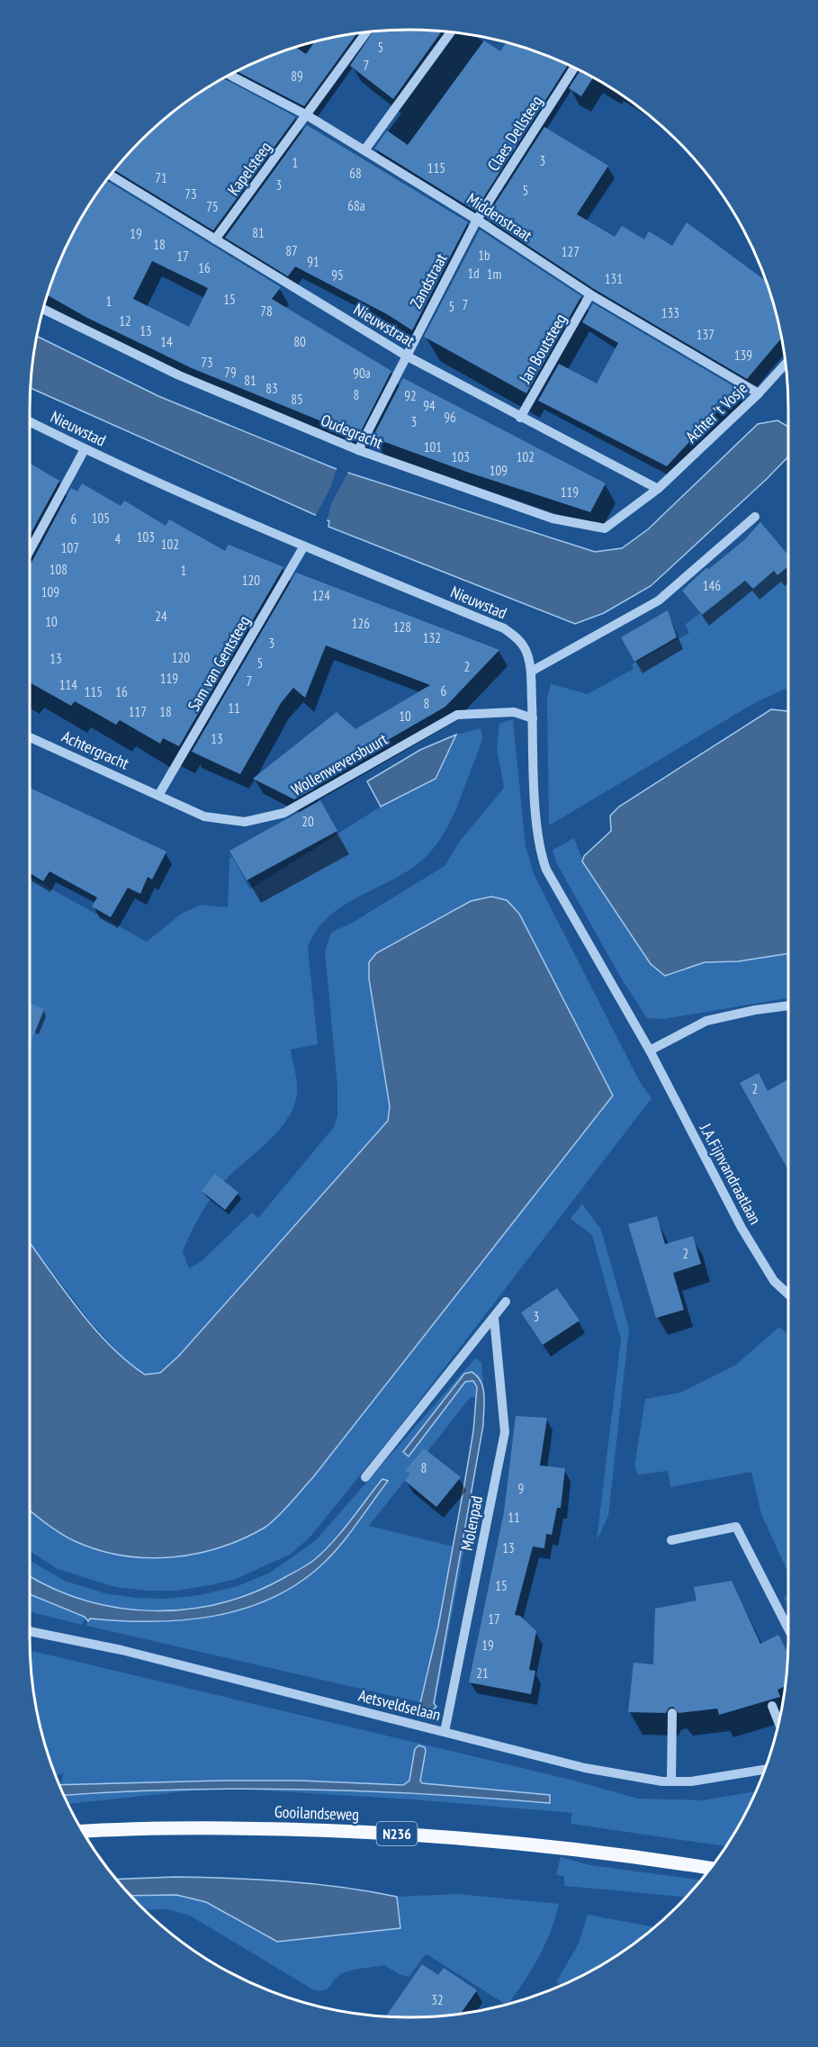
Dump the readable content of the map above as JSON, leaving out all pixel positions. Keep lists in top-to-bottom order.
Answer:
{
  "streets": {
    "main road": ["Gooilandseweg", "N236"],
    "street": [
      "Claes Dellsteeg",
      "Kapelsteeg",
      "Middenstraat",
      "Zandstraat",
      "Nieuwstraat",
      "Jan Boutsteeg",
      "Achter 't Vosje",
      "Nieuwstad",
      "Oudegracht",
      "Sam van Gentsteeg",
      "Achtergracht",
      "Wollenweversbuurt",
      "J.A.Fijnvandraatlaan",
      "Molenpad",
      "Aetsveldselaan"
    ]
  },
  "crossings": [
    ["Claes Dellsteeg", "Middenstraat"],
    ["Claes Dellsteeg", "Zandstraat"],
    ["Kapelsteeg", "Middenstraat"],
    ["Kapelsteeg", "Nieuwstraat"],
    ["Middenstraat", "Zandstraat"],
    ["Middenstraat", "Jan Boutsteeg"],
    ["Middenstraat", "Achter 't Vosje"],
    ["Zandstraat", "Nieuwstraat"],
    ["Zandstraat", "Oudegracht"],
    ["Nieuwstraat", "Jan Boutsteeg"],
    ["Nieuwstraat", "Achter 't Vosje"],
    ["Nieuwstraat", "Oudegracht"],
    ["Achter 't Vosje", "Oudegracht"],
    ["Nieuwstad", "Sam van Gentsteeg"],
    ["Nieuwstad", "Wollenweversbuurt"],
    ["Nieuwstad", "J.A.Fijnvandraatlaan"],
    ["Sam van Gentsteeg", "Achtergracht"],
    ["Sam van Gentsteeg", "Wollenweversbuurt"],
    ["Achtergracht", "Wollenweversbuurt"],
    ["Molenpad", "Aetsveldselaan"]
  ],
  "house_numbers": [
    "5",
    "7",
    "89",
    "3",
    "1",
    "115",
    "68",
    "71",
    "3",
    "5",
    "73",
    "68a",
    "75",
    "81",
    "19",
    "18",
    "87",
    "127",
    "1b",
    "17",
    "91",
    "16",
    "1d",
    "1m",
    "95",
    "131",
    "15",
    "1",
    "7",
    "5",
    "78",
    "133",
    "12",
    "13",
    "137",
    "14",
    "80",
    "139",
    "73",
    "79",
    "90a",
    "81",
    "83",
    "8",
    "92",
    "85",
    "94",
    "96",
    "3",
    "101",
    "103",
    "102",
    "109",
    "119",
    "105",
    "6",
    "103",
    "4",
    "102",
    "107",
    "108",
    "1",
    "120",
    "146",
    "109",
    "124",
    "24",
    "10",
    "126",
    "128",
    "132",
    "3",
    "120",
    "13",
    "5",
    "2",
    "119",
    "7",
    "114",
    "6",
    "115",
    "16",
    "8",
    "11",
    "117",
    "18",
    "10",
    "13",
    "20",
    "2",
    "2",
    "3",
    "8",
    "9",
    "11",
    "13",
    "15",
    "17",
    "19",
    "21",
    "32"
  ]
}
